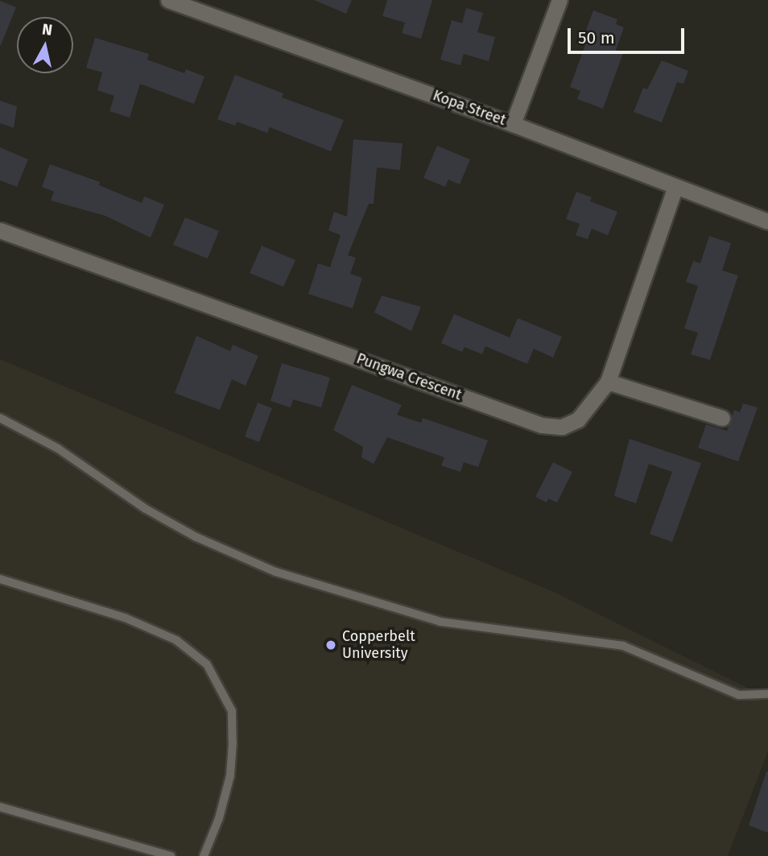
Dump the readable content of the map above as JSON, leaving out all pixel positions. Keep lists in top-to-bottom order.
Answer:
{
  "streets": {
    "street": ["Kopa Street", "Pungwa Crescent"]
  },
  "crossings": [
    ["Kopa Street", "Pungwa Crescent"]
  ],
  "places": ["Copperbelt University"],
  "scale_bar": "50 m",
  "north": "top"
}
